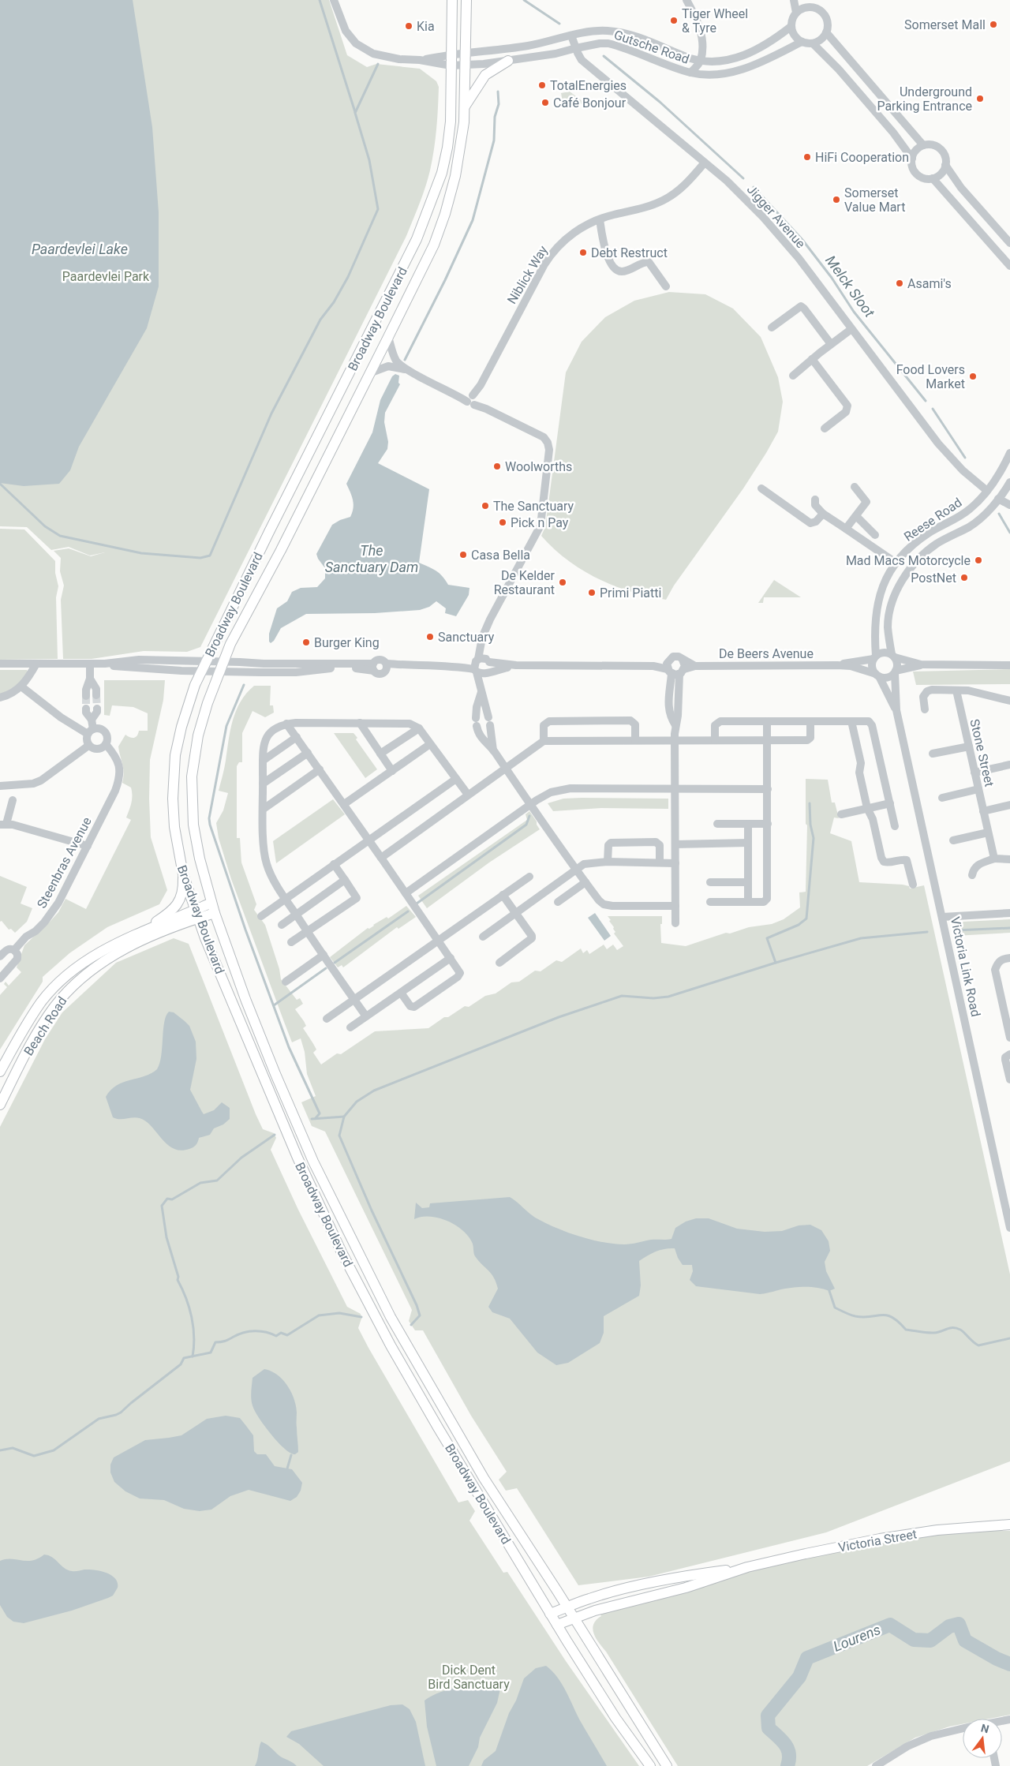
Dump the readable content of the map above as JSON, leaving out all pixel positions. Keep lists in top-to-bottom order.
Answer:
{
  "streets": {
    "main road": ["Broadway Boulevard", "Beach Road", "Victoria Street"],
    "street": [
      "Gutsche Road",
      "Jigger Avenue",
      "Niblick Way",
      "Reese Road",
      "De Beers Avenue",
      "Stone Street",
      "Steenbras Avenue",
      "Victoria Link Road"
    ]
  },
  "crossings": [
    ["Gutsche Road", "Jigger Avenue"],
    ["Gutsche Road", "Broadway Boulevard"],
    ["Jigger Avenue", "Niblick Way"],
    ["Jigger Avenue", "Reese Road"],
    ["Broadway Boulevard", "Beach Road"],
    ["Broadway Boulevard", "Victoria Street"],
    ["Reese Road", "De Beers Avenue"],
    ["Reese Road", "Victoria Link Road"],
    ["De Beers Avenue", "Victoria Link Road"]
  ],
  "water": [
    "Paardevlei Lake",
    "Melck Sloot",
    "The Sanctuary Dam",
    "Lourens"
  ],
  "parks": ["Paardevlei Park", "Dick Dent Bird Sanctuary"],
  "places": [
    "Tiger Wheel & Tyre",
    "Somerset Mall",
    "Kia",
    "TotalEnergies",
    "Underground Parking Entrance",
    "Café Bonjour",
    "HiFi Cooperation",
    "Somerset Value Mart",
    "Debt Restruct",
    "Asami's",
    "Food Lovers Market",
    "Woolworths",
    "The Sanctuary",
    "Pick n Pay",
    "Casa Bella",
    "Mad Macs Motorcycle",
    "PostNet",
    "De Kelder Restaurant",
    "Primi Piatti",
    "Sanctuary",
    "Burger King"
  ],
  "north": "top"
}
